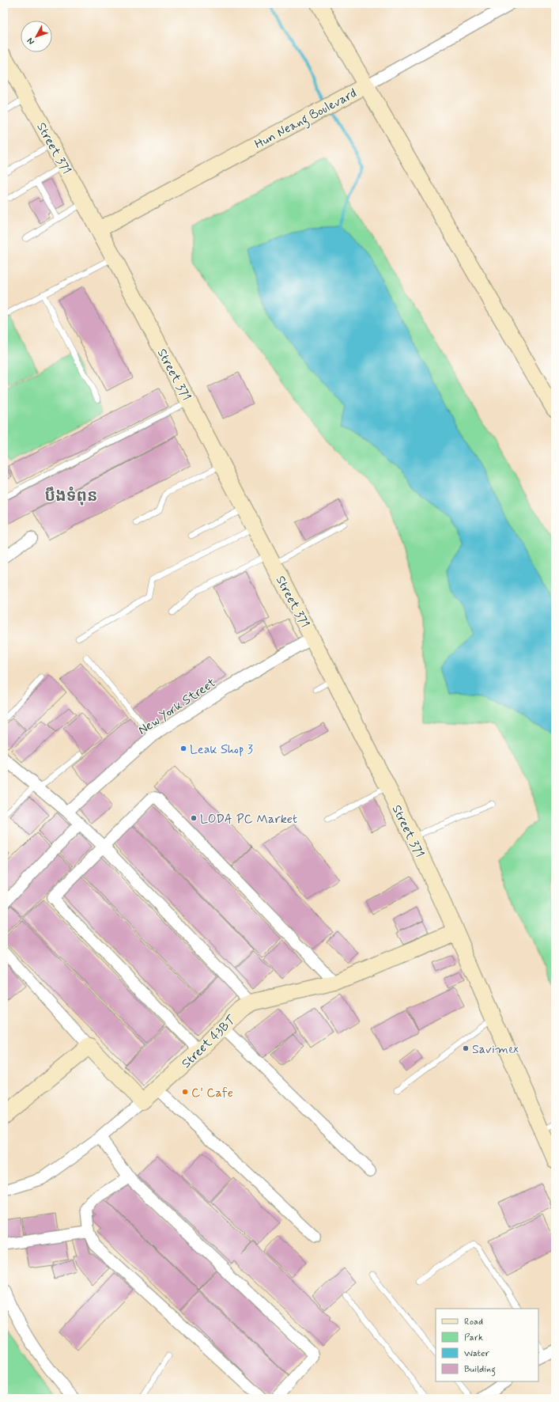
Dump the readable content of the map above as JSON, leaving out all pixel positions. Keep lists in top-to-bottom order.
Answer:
{
  "streets": {
    "main road": ["Hun Neang Boulevard", "Street 371", "Street 43BT"],
    "street": ["New York Street"]
  },
  "crossings": [
    ["Hun Neang Boulevard", "Street 371"],
    ["Street 371", "New York Street"],
    ["Street 371", "Street 43BT"]
  ],
  "districts": ["បឹងទំពុន"],
  "places": [
    "Leak Shop 3",
    "LODA PC Market",
    "Savimex",
    "C' Cafe"
  ],
  "legend": [
    "Road",
    "Park",
    "Water",
    "Building"
  ],
  "north": "bottom left"
}
